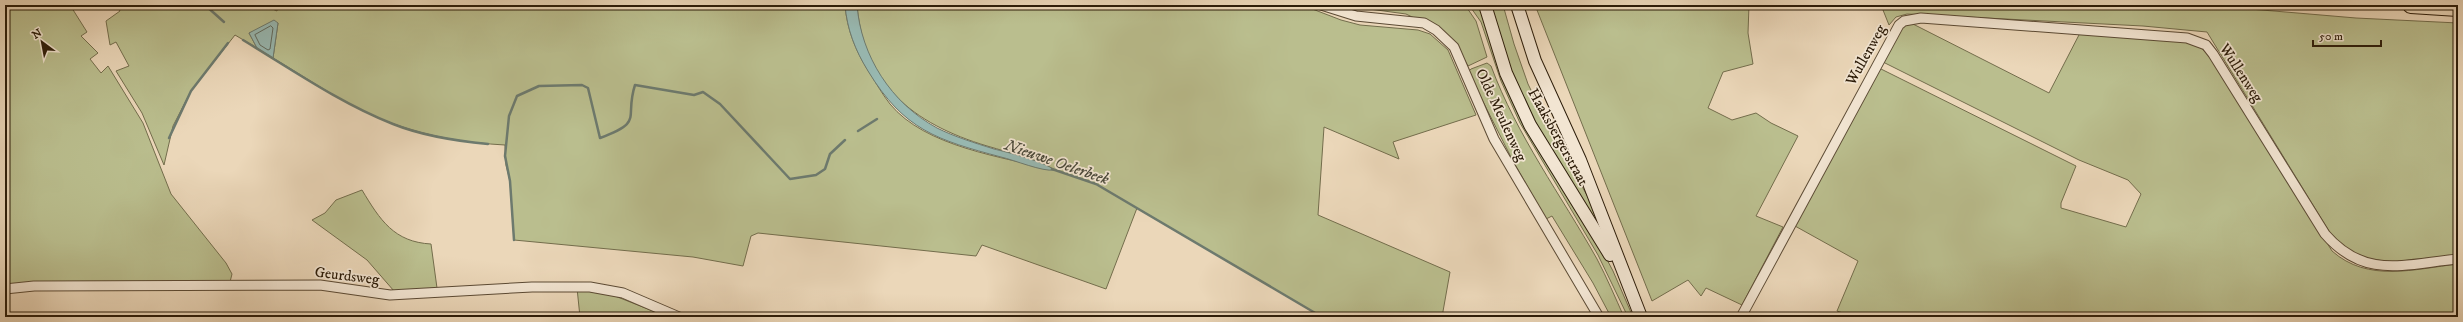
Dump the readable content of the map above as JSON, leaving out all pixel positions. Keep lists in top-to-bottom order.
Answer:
{
  "streets": {
    "main road": ["Haaksbergerstraat"],
    "street": ["Wullenweg", "Olde Meulenweg", "Geurdsweg"]
  },
  "water": ["Nieuwe Oelerbeek"],
  "scale_bar": "50 m",
  "north": "top left"
}
